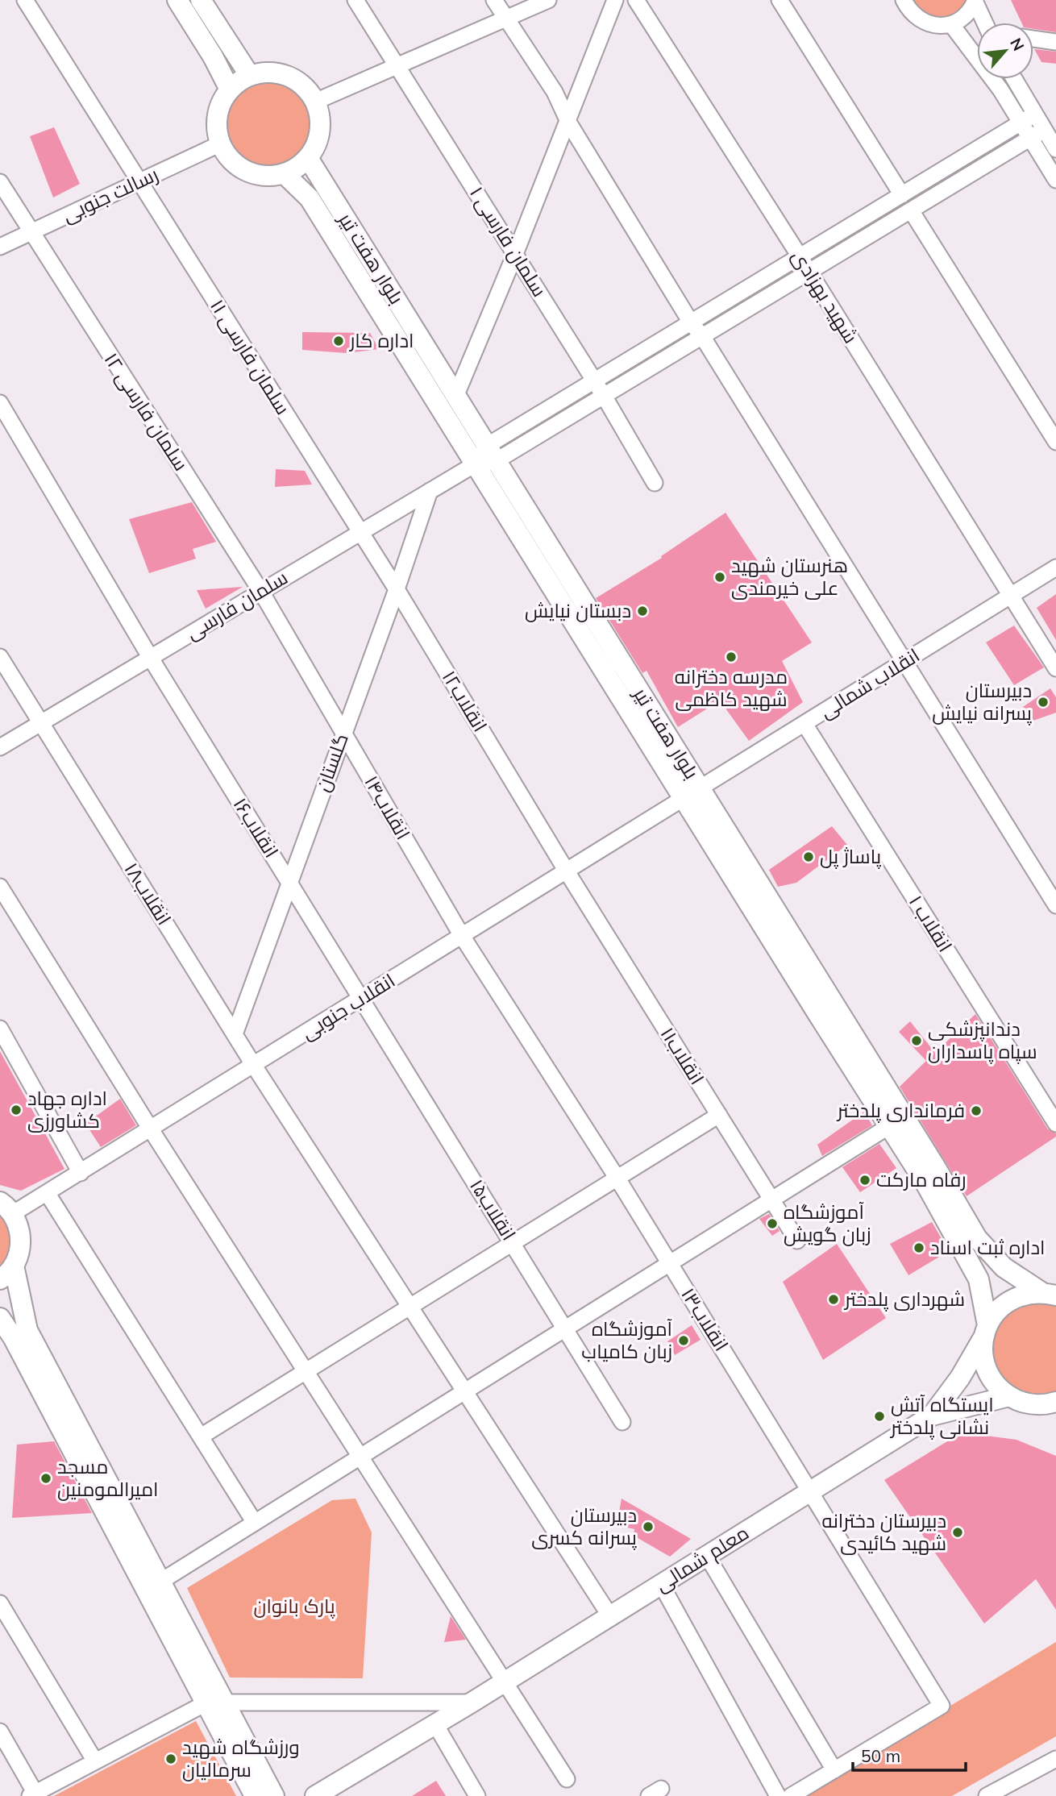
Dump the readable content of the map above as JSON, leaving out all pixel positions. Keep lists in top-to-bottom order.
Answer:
{
  "streets": {
    "main road": ["بلوار هفت تیر", "معلم شمالی"],
    "street": [
      "رسالت جنوبی",
      "سلمان فارسی ۱",
      "شهید بهزادی",
      "سلمان فارسی ۱۱",
      "سلمان فارسی ۱۲",
      "سلمان فارسی",
      "انقلاب شمالی",
      "انقلاب۱۲",
      "گلستان",
      "انقلاب۱۴",
      "انقلاب۱۶",
      "انقلاب۱۸",
      "انقلاب ۱",
      "انقلاب جنوبی",
      "انقلاب۱۱",
      "انقلاب۱۵",
      "انقلاب۱۳"
    ]
  },
  "crossings": [
    ["رسالت جنوبی", "بلوار هفت تیر"],
    ["رسالت جنوبی", "سلمان فارسی ۱۱"],
    ["رسالت جنوبی", "سلمان فارسی ۱۲"],
    ["بلوار هفت تیر", "سلمان فارسی"],
    ["بلوار هفت تیر", "انقلاب شمالی"],
    ["بلوار هفت تیر", "انقلاب جنوبی"],
    ["شهید بهزادی", "انقلاب شمالی"],
    ["سلمان فارسی ۱۱", "سلمان فارسی"],
    ["سلمان فارسی ۱۱", "انقلاب۱۲"],
    ["سلمان فارسی ۱۲", "سلمان فارسی"],
    ["سلمان فارسی ۱۲", "انقلاب۱۴"],
    ["سلمان فارسی", "انقلاب۱۲"],
    ["سلمان فارسی", "گلستان"],
    ["سلمان فارسی", "انقلاب۱۴"],
    ["سلمان فارسی", "انقلاب۱۶"],
    ["سلمان فارسی", "انقلاب۱۸"],
    ["انقلاب شمالی", "انقلاب ۱"],
    ["انقلاب شمالی", "انقلاب جنوبی"],
    ["انقلاب۱۲", "گلستان"],
    ["انقلاب۱۲", "انقلاب جنوبی"],
    ["انقلاب۱۲", "انقلاب۱۱"],
    ["گلستان", "انقلاب۱۴"],
    ["گلستان", "انقلاب۱۶"],
    ["گلستان", "انقلاب۱۸"],
    ["انقلاب۱۴", "انقلاب جنوبی"],
    ["انقلاب۱۴", "انقلاب۱۳"],
    ["انقلاب۱۶", "انقلاب جنوبی"],
    ["انقلاب۱۶", "انقلاب۱۵"],
    ["انقلاب۱۸", "انقلاب جنوبی"],
    ["انقلاب۱۸", "معلم شمالی"],
    ["انقلاب جنوبی", "انقلاب۱۱"],
    ["انقلاب جنوبی", "انقلاب۱۵"],
    ["انقلاب جنوبی", "انقلاب۱۳"],
    ["انقلاب۱۳", "معلم شمالی"]
  ],
  "parks": ["پارک بانوان"],
  "places": [
    "اداره کار",
    "هنرستان شهید علی خیرمندی",
    "دبستان نیایش",
    "مدرسه دخترانه شهید کاظمی",
    "دبیرستان پسرانه نیایش",
    "پاساژ پل",
    "دندانپزشکی سپاه پاسداران",
    "اداره جهاد کشاورزی",
    "فرمانداری پلدختر",
    "رفاه مارکت",
    "آموزشگاه زبان گویش",
    "اداره ثبت اسناد",
    "شهرداری پلدختر",
    "آموزشگاه زبان کامیاب",
    "ایستگاه آتش نشانی پلدختر",
    "مسجد امیرالمومنین",
    "دبیرستان پسرانه کسری",
    "دبیرستان دخترانه شهید کائیدی",
    "ورزشگاه شهید سرمالیان"
  ],
  "scale_bar": "50 m",
  "north": "top right"
}
